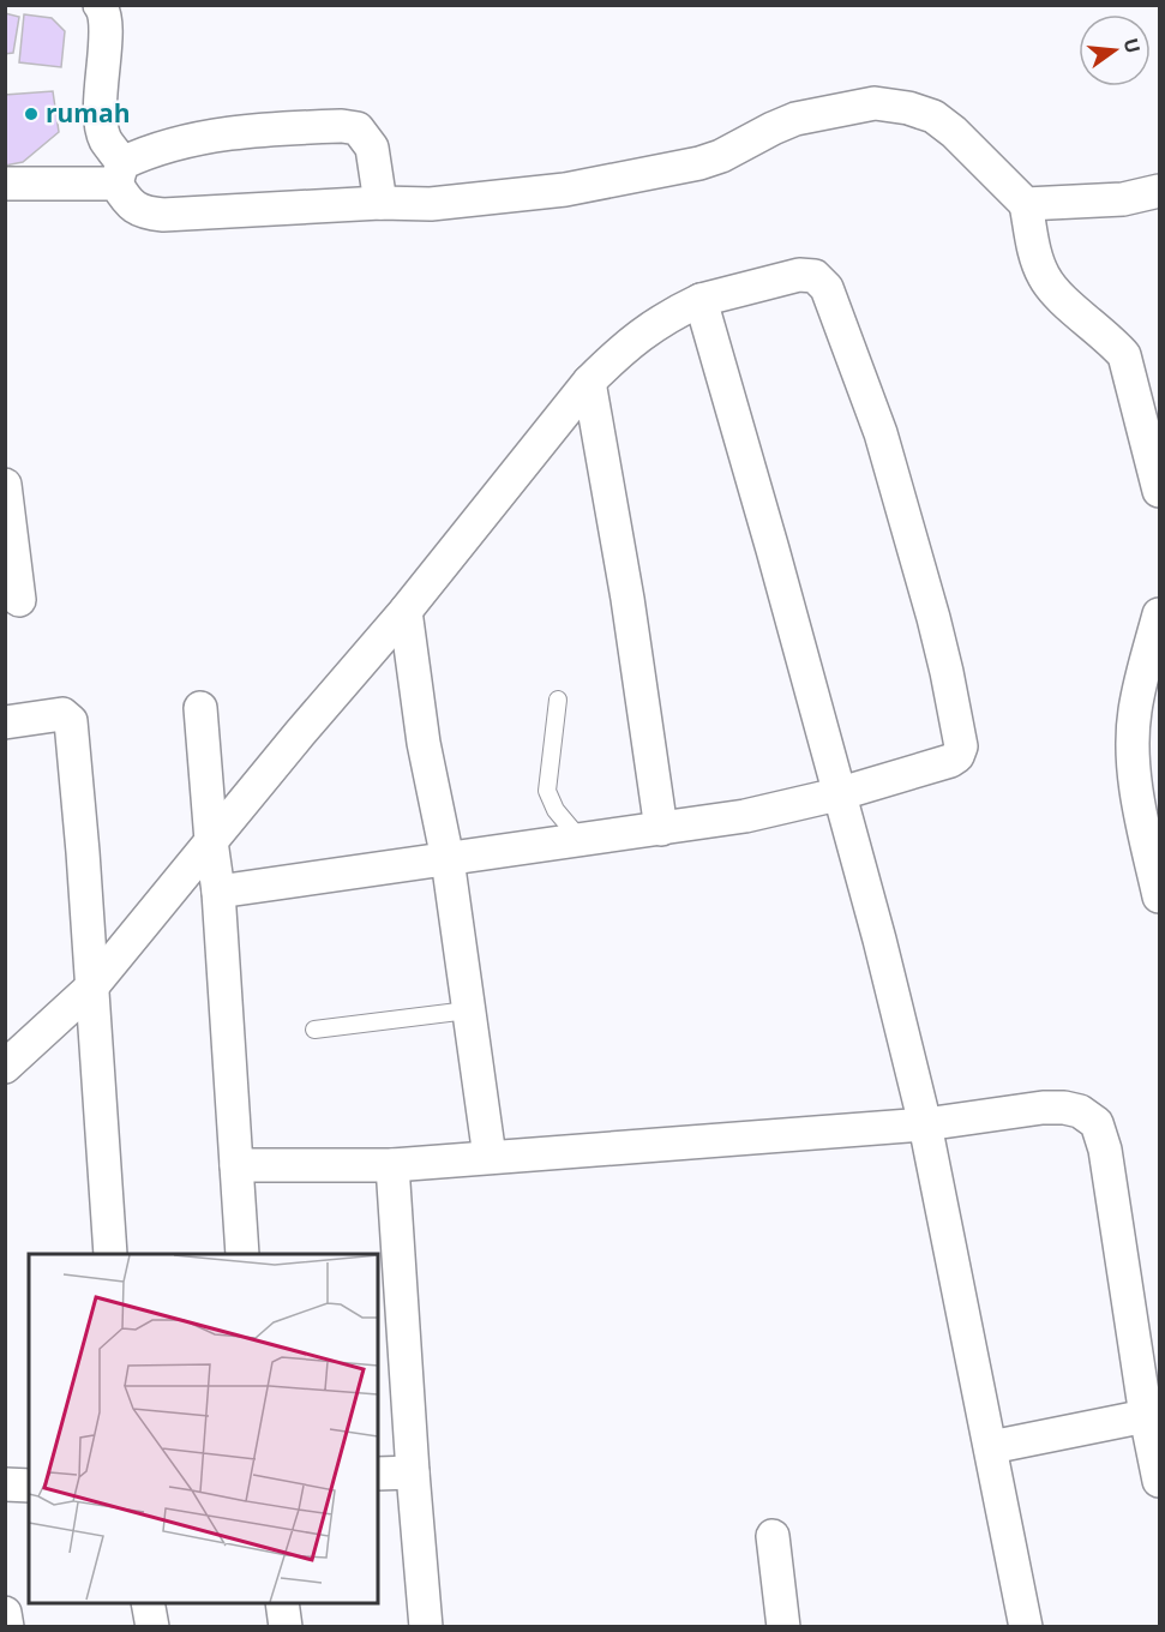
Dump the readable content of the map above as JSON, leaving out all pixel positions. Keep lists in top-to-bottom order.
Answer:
{
  "places": ["rumah"],
  "north": "right"
}
